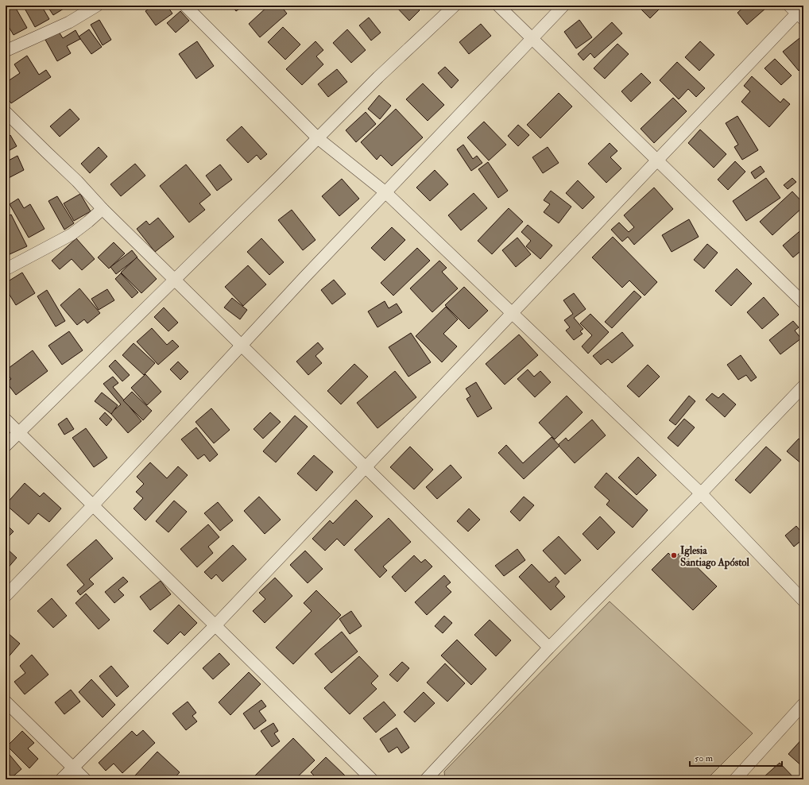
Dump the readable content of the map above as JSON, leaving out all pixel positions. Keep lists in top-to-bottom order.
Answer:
{
  "places": ["Iglesia Santiago Apóstol"],
  "scale_bar": "50 m"
}
